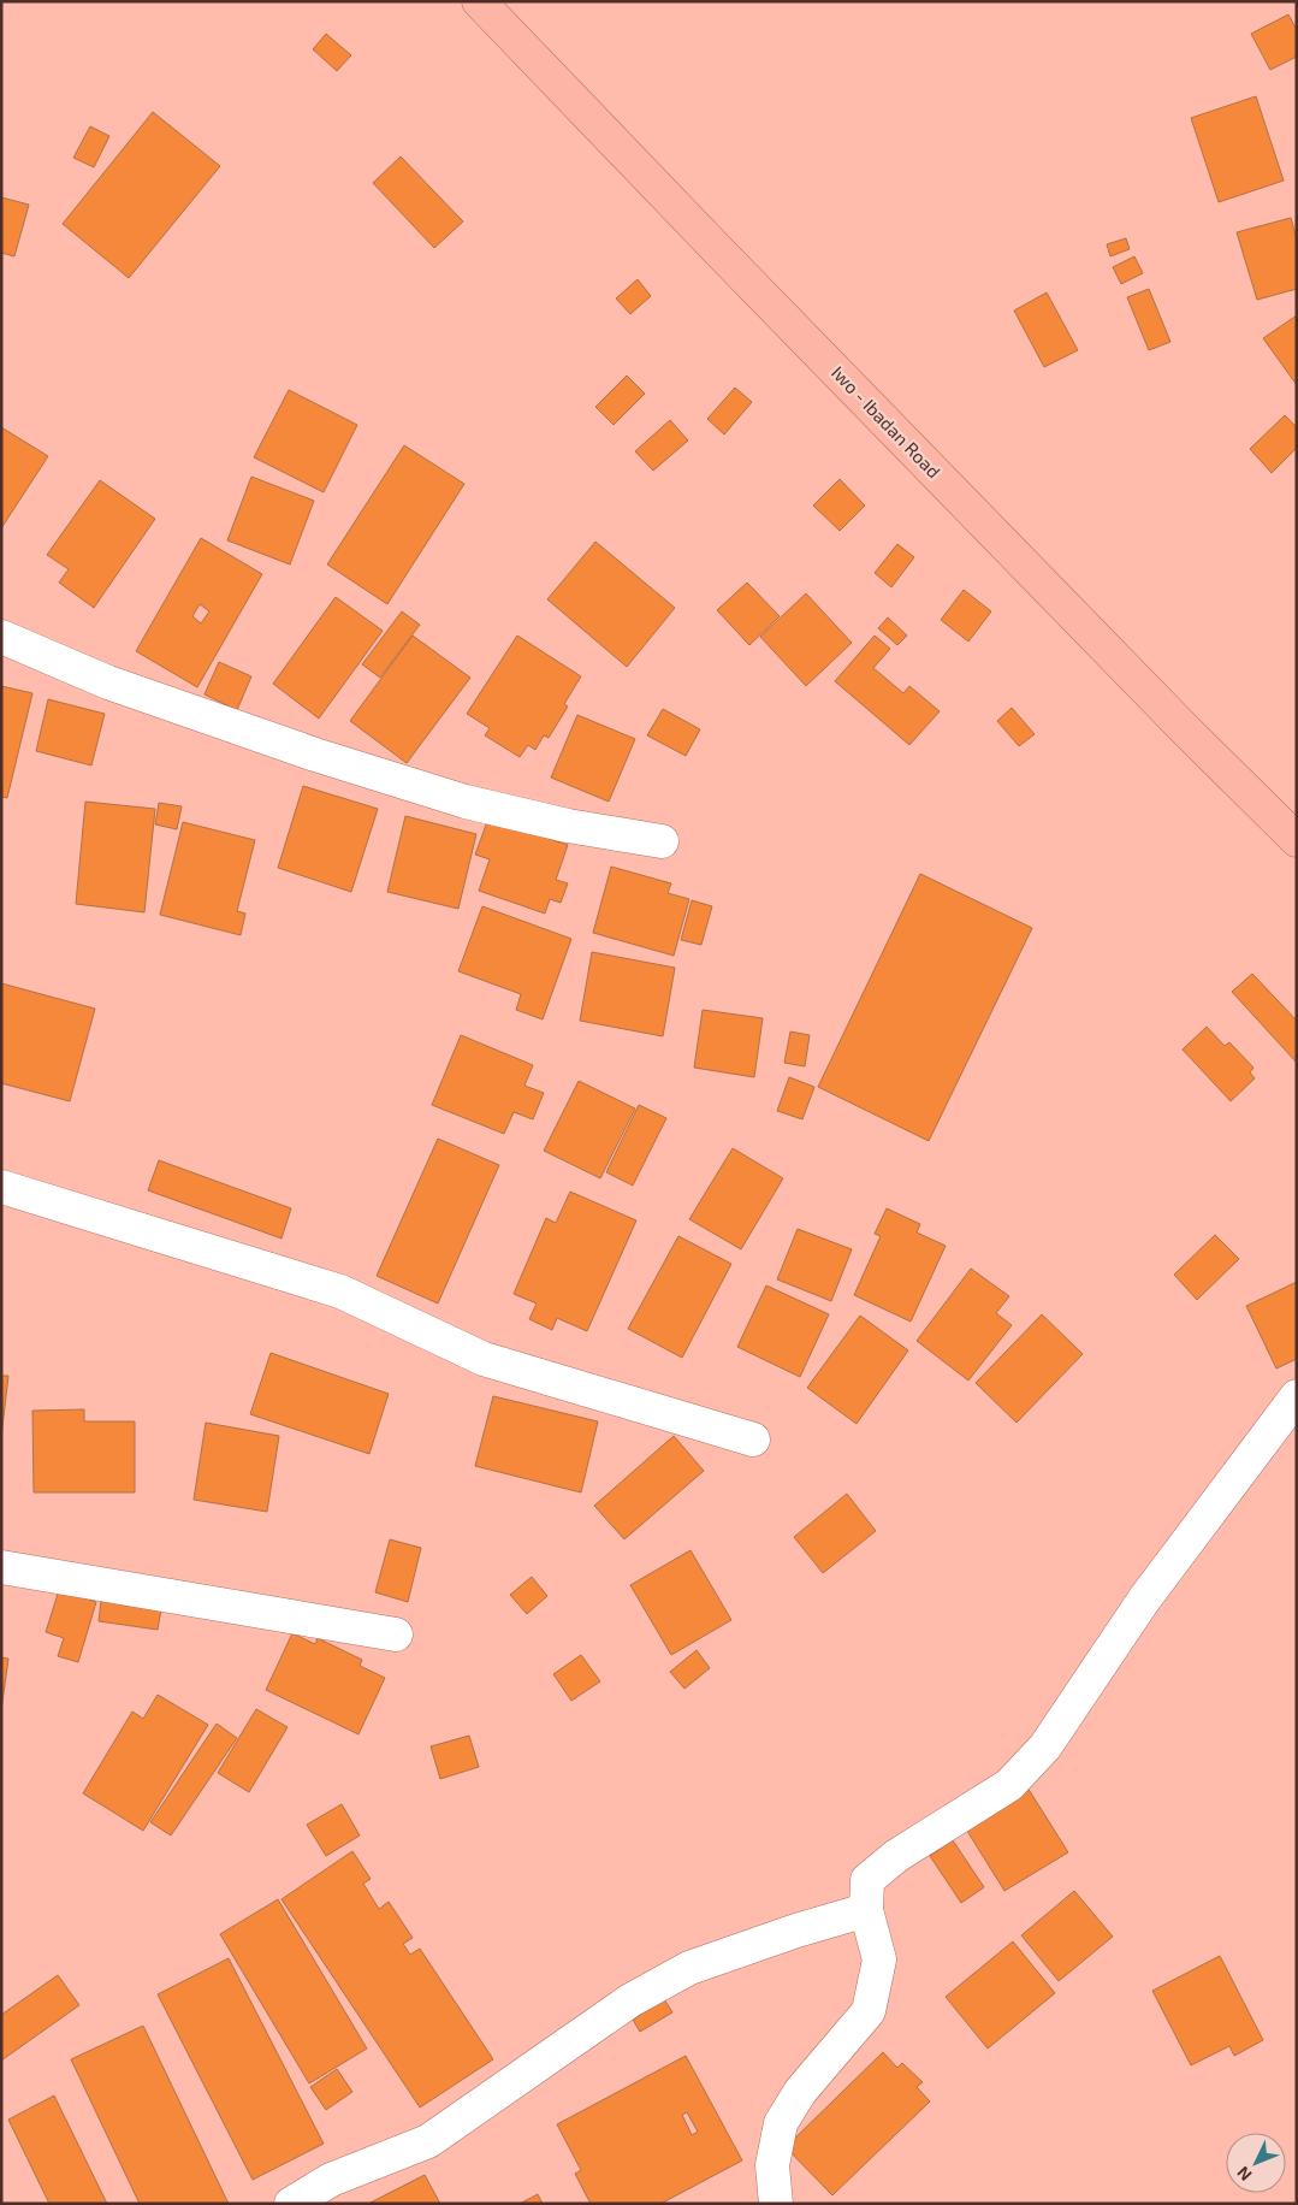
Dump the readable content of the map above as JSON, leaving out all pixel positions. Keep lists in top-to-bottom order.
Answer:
{
  "streets": {
    "main road": ["Iwo - Ibadan Road"]
  },
  "north": "bottom left"
}
